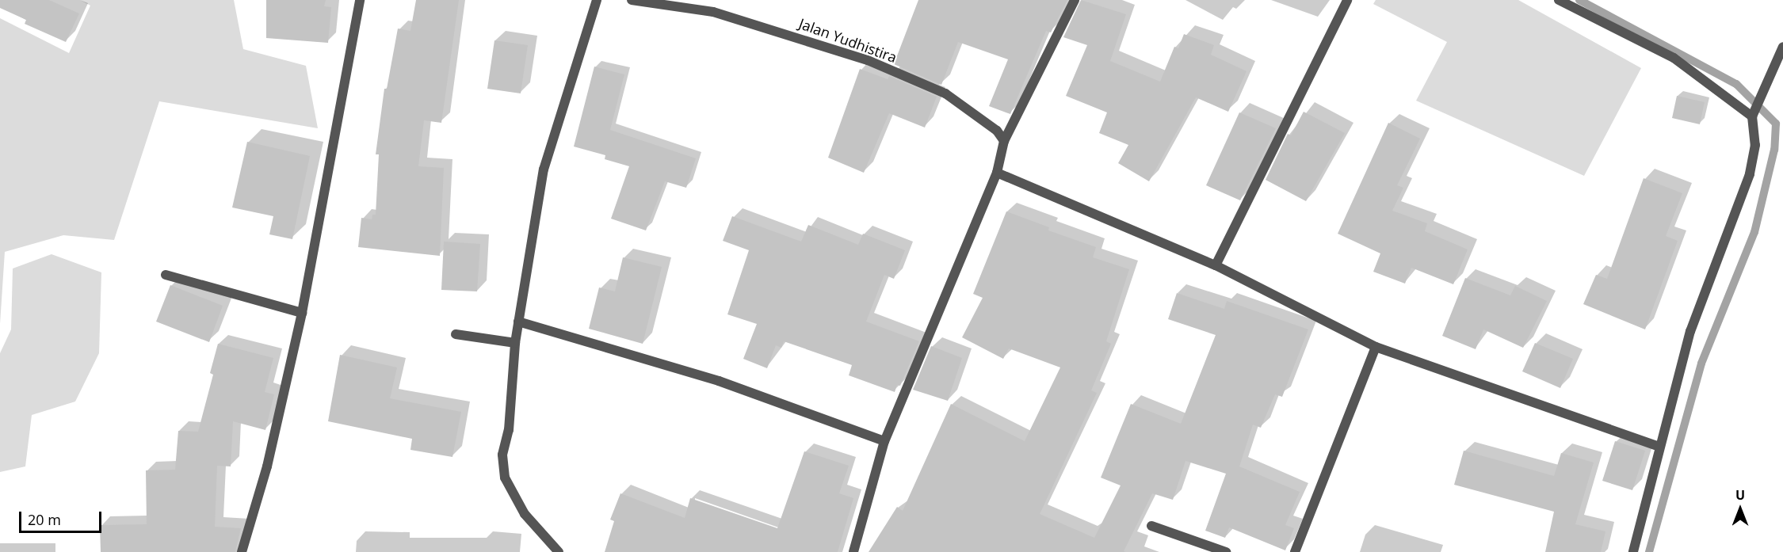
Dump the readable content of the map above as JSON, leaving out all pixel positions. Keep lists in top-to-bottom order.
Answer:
{
  "streets": {
    "street": ["Jalan Yudhistira"]
  },
  "scale_bar": "20 m",
  "north": "top"
}
